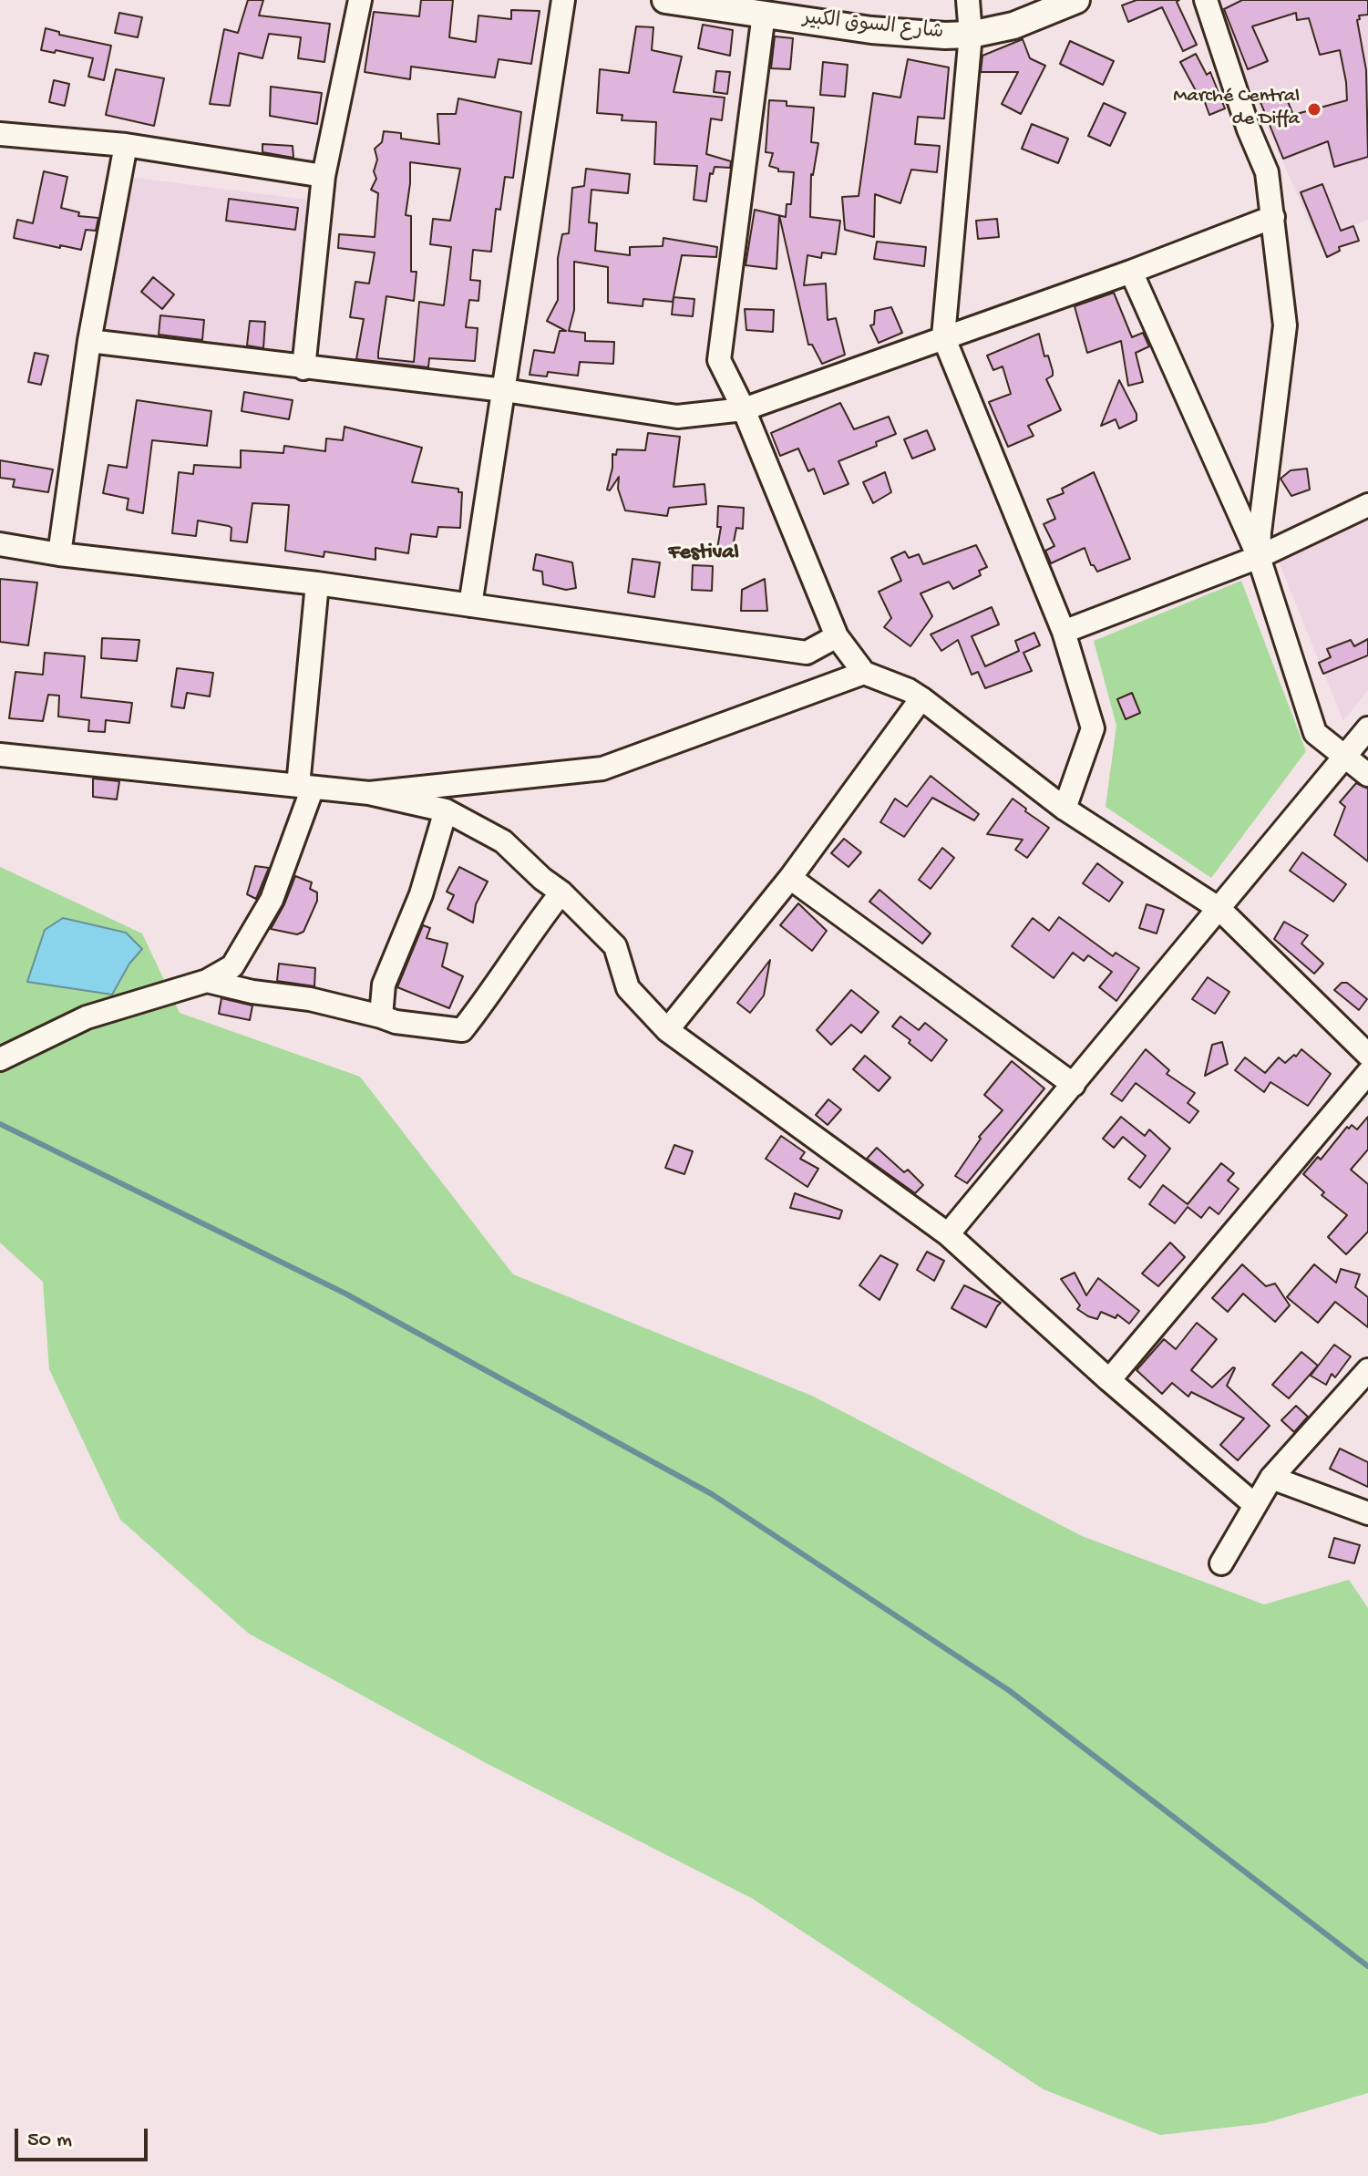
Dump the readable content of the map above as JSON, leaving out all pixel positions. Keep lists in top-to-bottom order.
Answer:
{
  "streets": {
    "street": ["شارع السوق الكبير"]
  },
  "districts": ["Festival"],
  "places": ["Marché Central de Diffa"],
  "scale_bar": "50 m"
}
